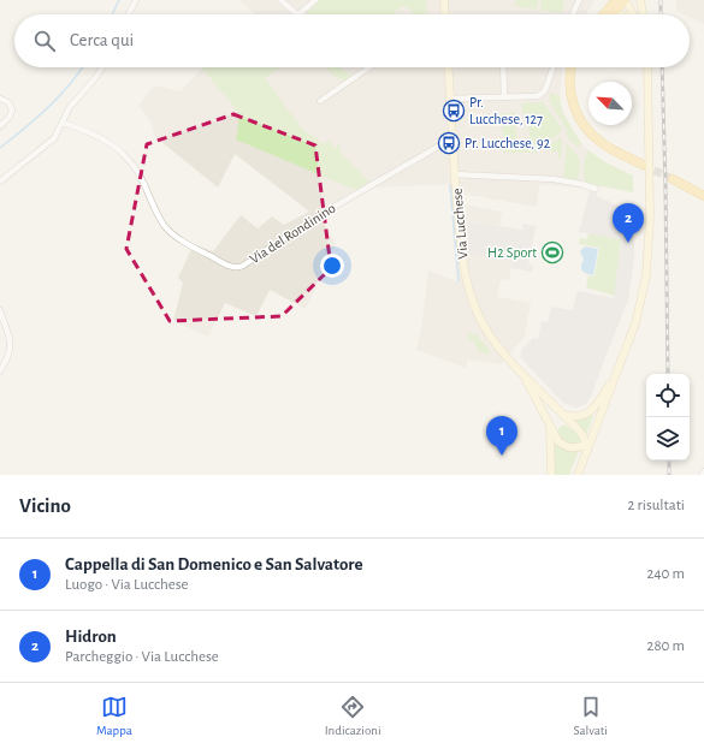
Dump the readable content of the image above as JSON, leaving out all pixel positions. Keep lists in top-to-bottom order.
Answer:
{
  "streets": {
    "street": ["Via Lucchese", "Via del Rondinino"]
  },
  "crossings": [
    ["Via Lucchese", "Via del Rondinino"]
  ],
  "places": {
    "bus stop": ["Pr. Lucchese, 127", "Pr. Lucchese, 92"],
    "sports": ["H2 Sport"]
  },
  "north": "top left",
  "page": {
    "search": "Cerca qui",
    "pins": ["2", "1"],
    "heading": ["Vicino", "2 risultati"],
    "list": [
      {
        "mark": "1",
        "name": "Cappella di San Domenico e San Salvatore",
        "note": "Luogo · Via Lucchese",
        "value": "240 m"
      },
      {
        "mark": "2",
        "name": "Hidron",
        "note": "Parcheggio · Via Lucchese",
        "value": "280 m"
      }
    ],
    "nav": ["Mappa", "Indicazioni", "Salvati"]
  }
}
